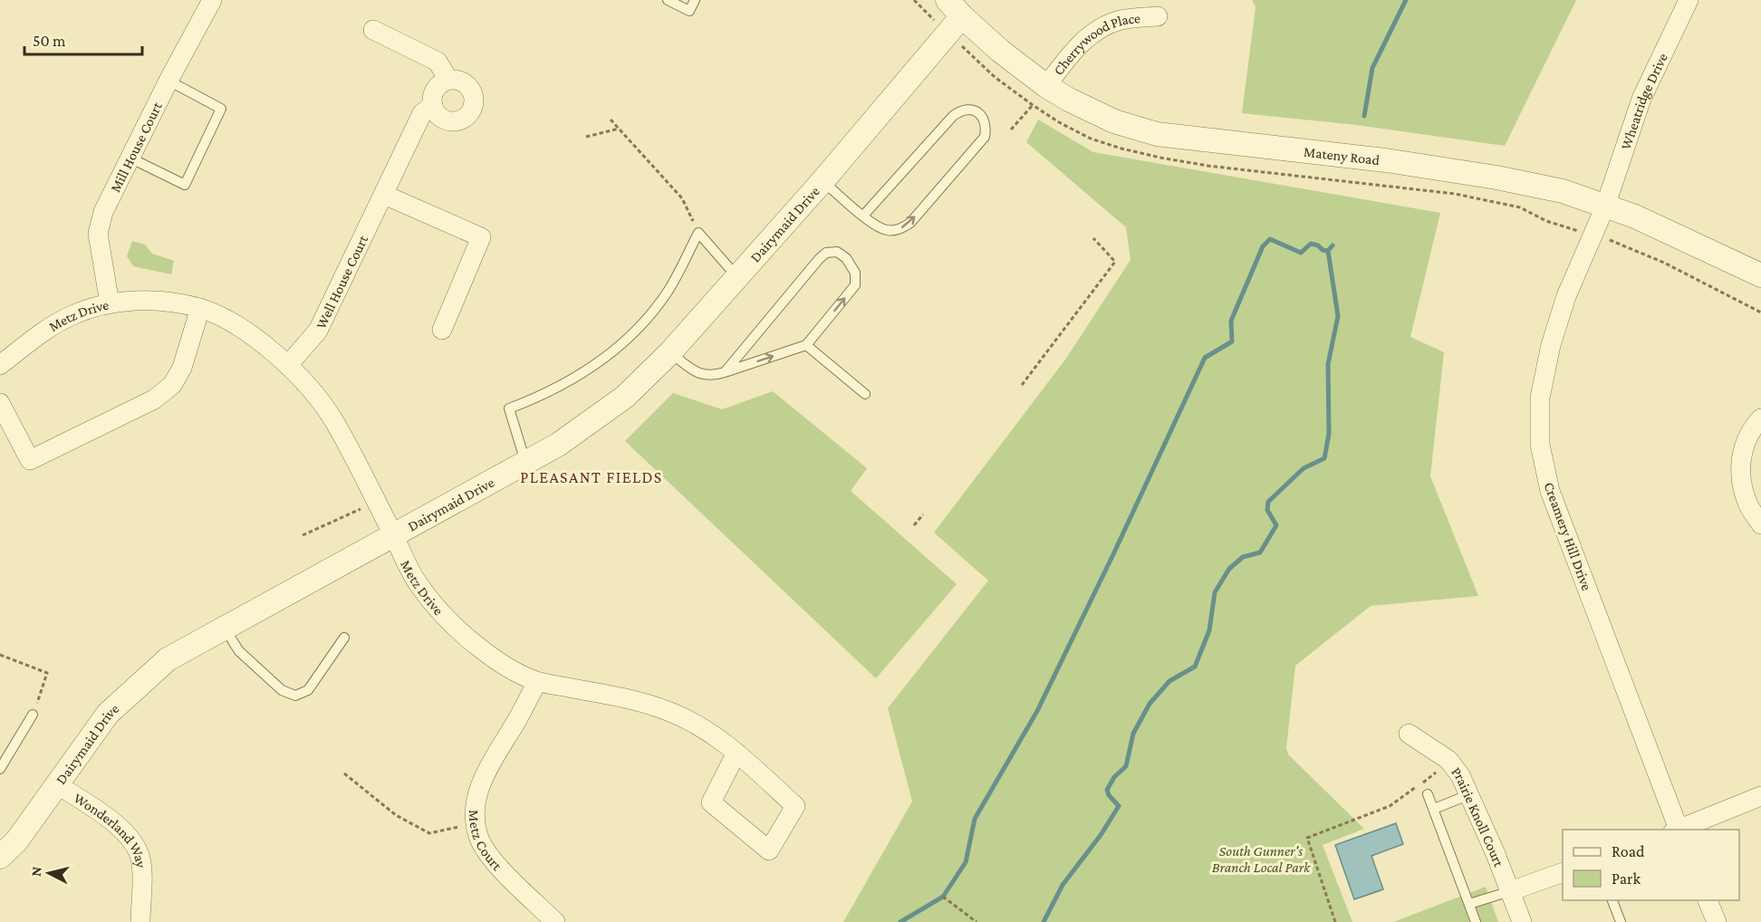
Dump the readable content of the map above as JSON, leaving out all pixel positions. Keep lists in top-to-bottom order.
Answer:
{
  "streets": {
    "street": [
      "Cherrywood Place",
      "Wheatridge Drive",
      "Mill House Court",
      "Mateny Road",
      "Dairymaid Drive",
      "Well House Court",
      "Metz Drive",
      "Creamery Hill Drive",
      "Prairie Knoll Court",
      "Wonderland Way",
      "Metz Court"
    ]
  },
  "crossings": [
    ["Cherrywood Place", "Mateny Road"],
    ["Wheatridge Drive", "Mateny Road"],
    ["Wheatridge Drive", "Creamery Hill Drive"],
    ["Mill House Court", "Metz Drive"],
    ["Mateny Road", "Dairymaid Drive"],
    ["Mateny Road", "Creamery Hill Drive"],
    ["Dairymaid Drive", "Metz Drive"],
    ["Dairymaid Drive", "Wonderland Way"],
    ["Well House Court", "Metz Drive"],
    ["Metz Drive", "Metz Court"]
  ],
  "districts": ["PLEASANT FIELDS"],
  "parks": ["South Gunner's Branch Local Park"],
  "legend": ["Road", "Park"],
  "scale_bar": "50 m",
  "north": "left"
}
